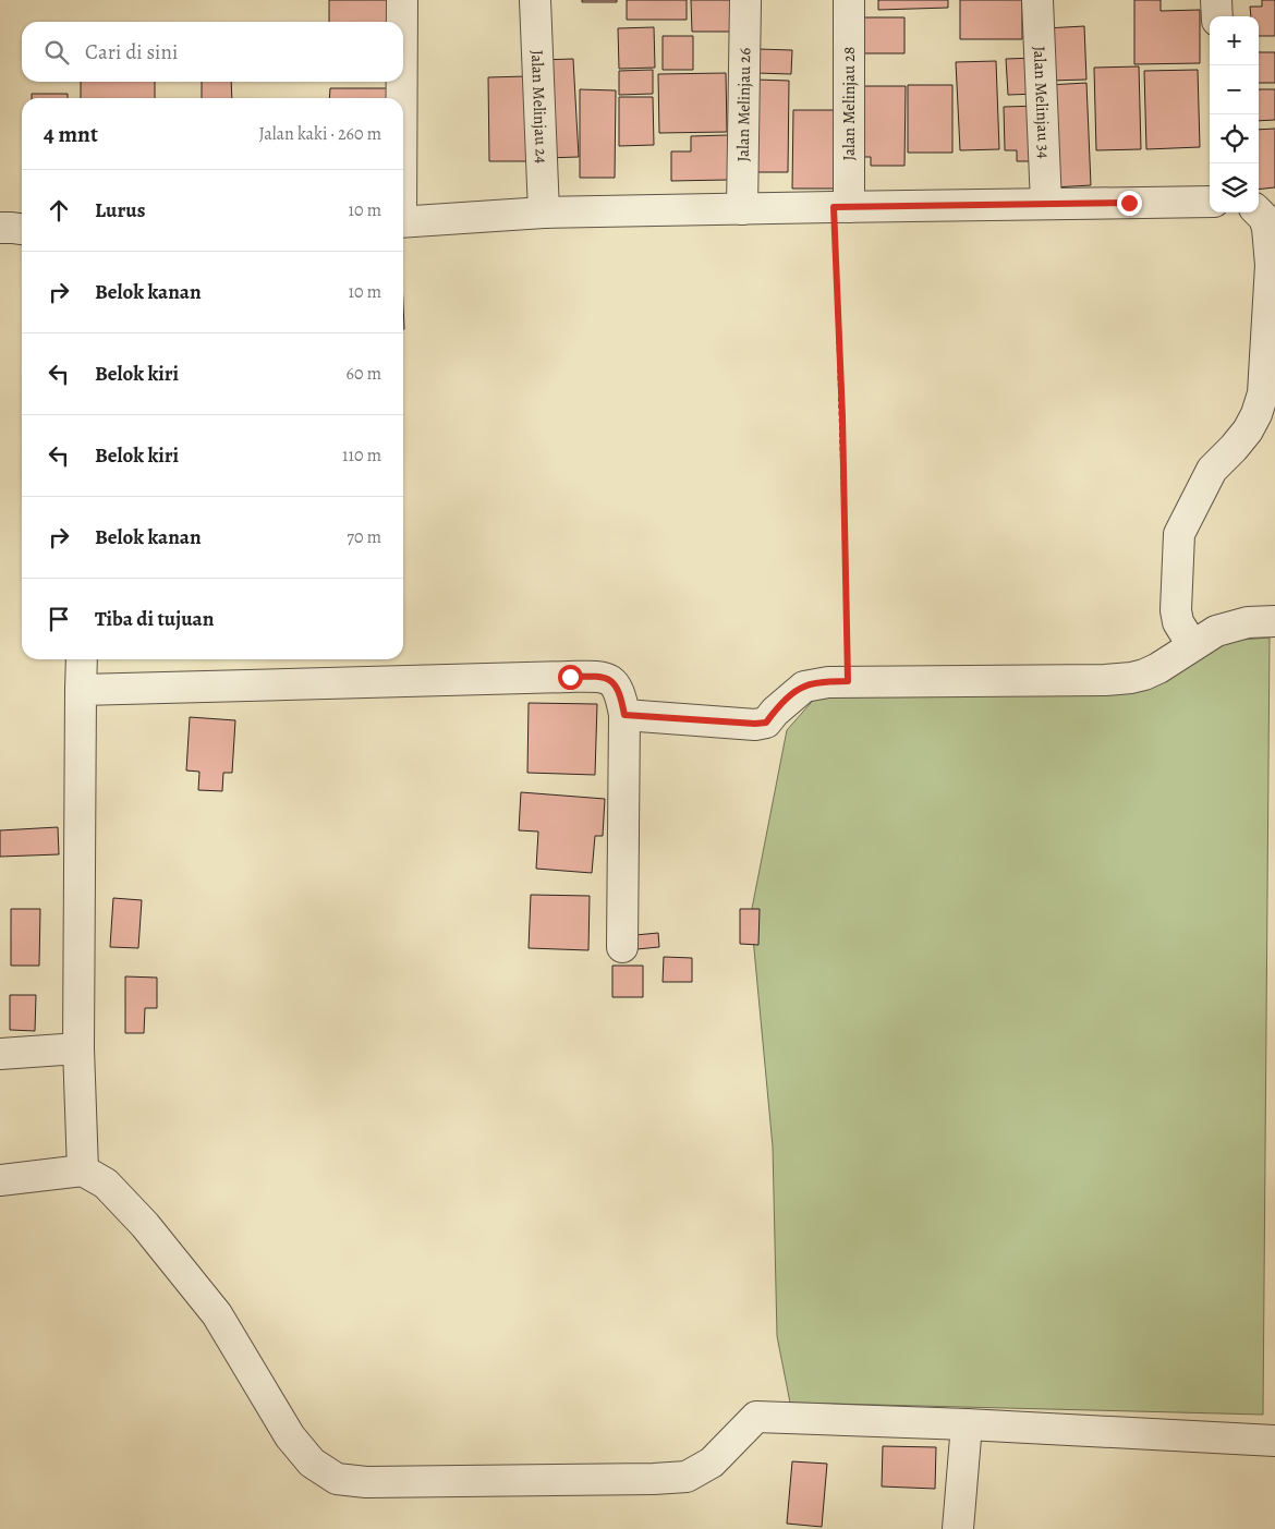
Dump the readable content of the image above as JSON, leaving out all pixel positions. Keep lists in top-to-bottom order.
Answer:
{
  "streets": {
    "street": [
      "Jalan Melinjau 34",
      "Jalan Melinjau 28",
      "Jalan Melinjau 26",
      "Jalan Melinjau 24"
    ]
  },
  "page": {
    "map_buttons": ["+", "−"],
    "search": "Cari di sini",
    "heading": ["4 mnt", "Jalan kaki · 260 m"],
    "list": [
      ["Lurus", "10 m"],
      ["Belok kanan", "10 m"],
      ["Belok kiri", "60 m"],
      ["Belok kiri", "110 m"],
      ["Belok kanan", "70 m"],
      "Tiba di tujuan"
    ]
  }
}
